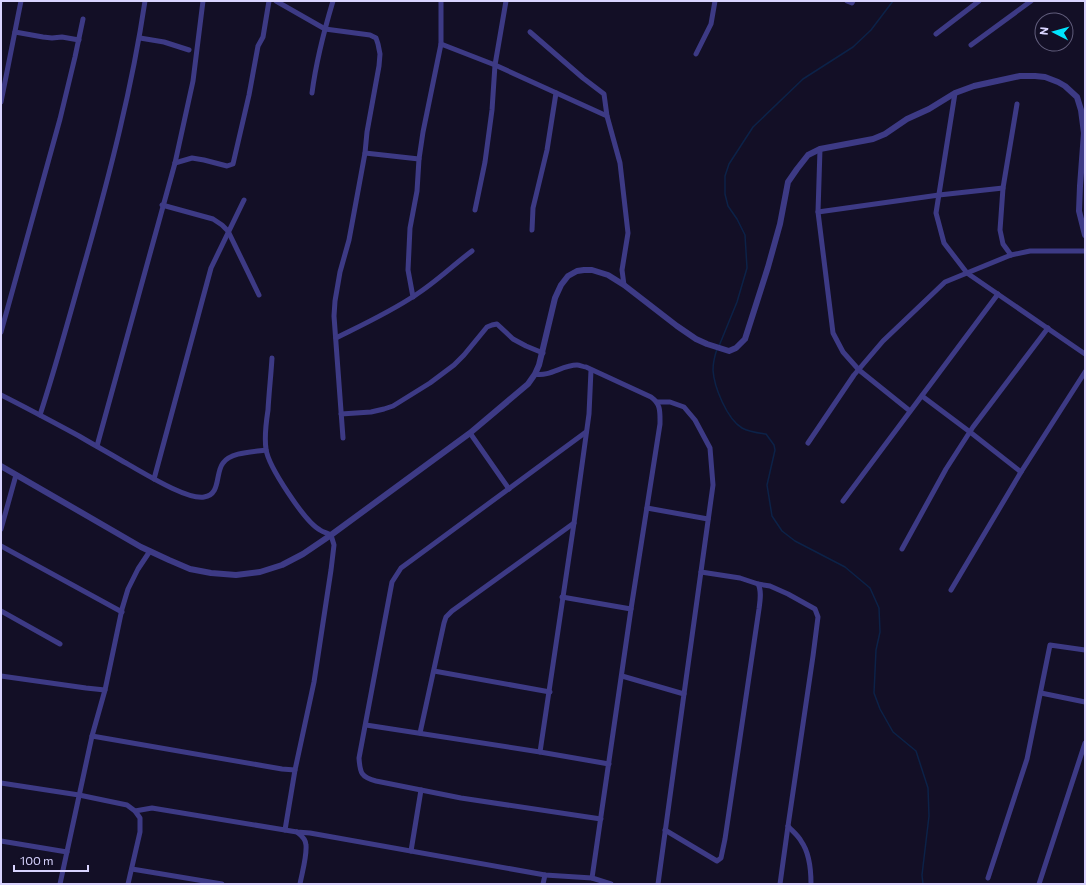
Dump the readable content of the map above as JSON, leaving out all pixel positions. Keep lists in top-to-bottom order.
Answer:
{
  "scale_bar": "100 m",
  "north": "left"
}
